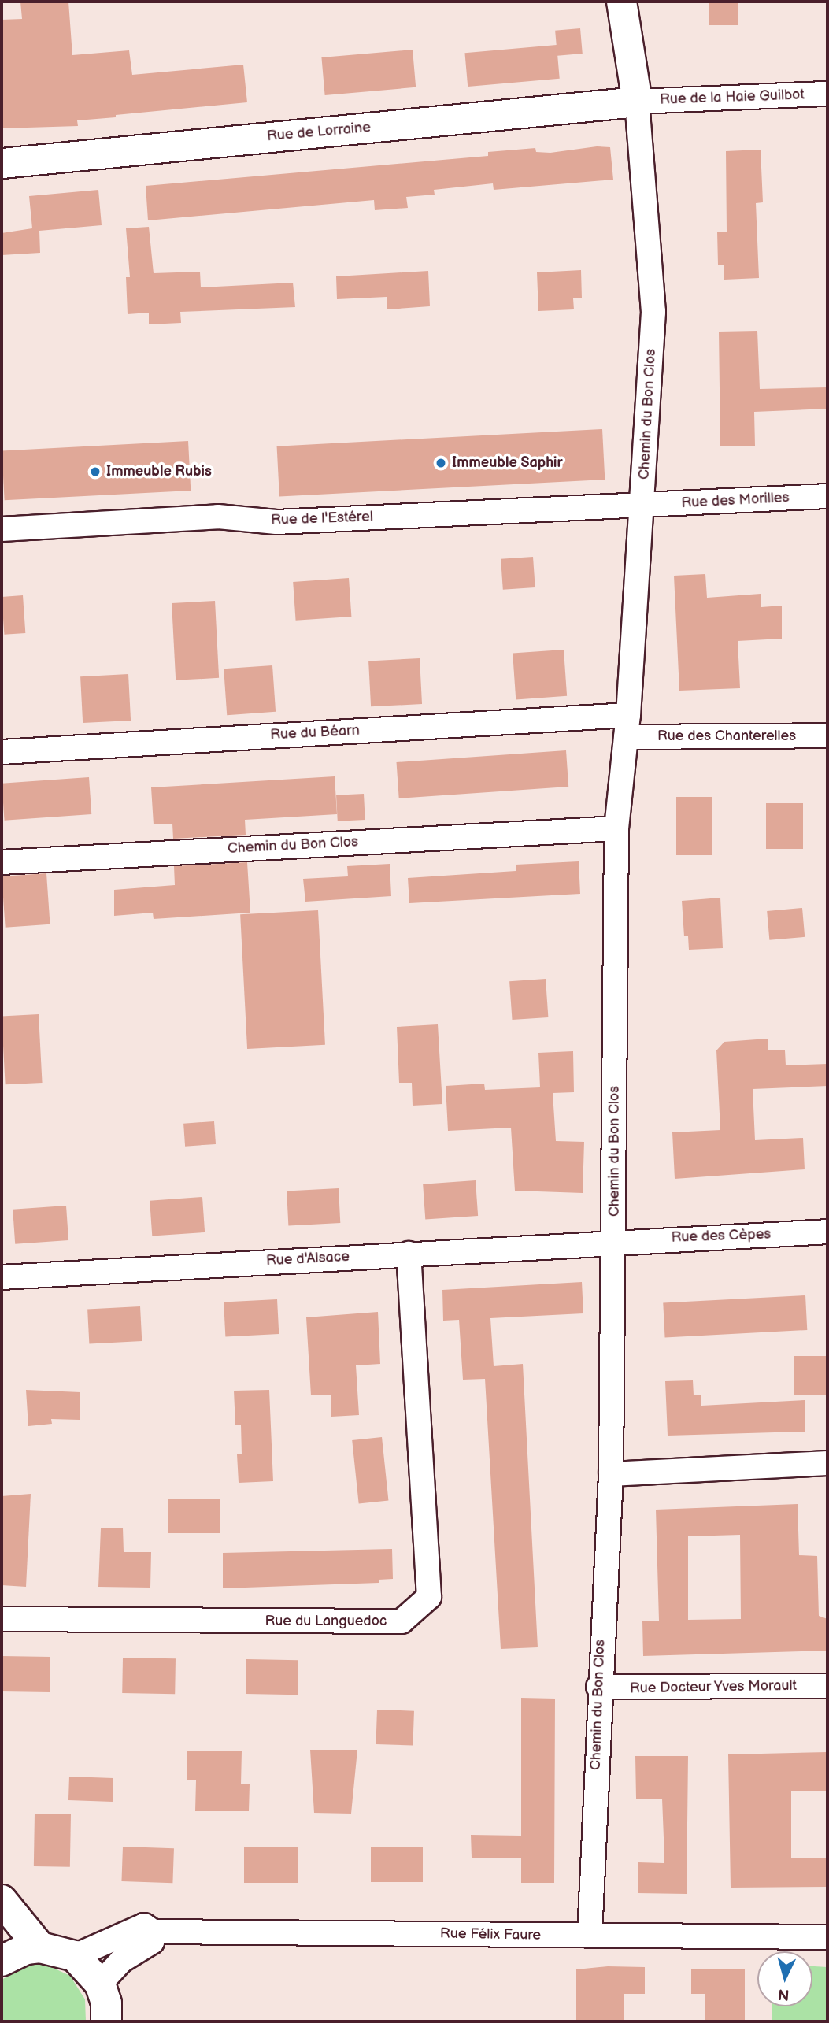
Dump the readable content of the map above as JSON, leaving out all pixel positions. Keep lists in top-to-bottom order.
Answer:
{
  "streets": {
    "street": [
      "Rue de la Haie Guilbot",
      "Rue de Lorraine",
      "Chemin du Bon Clos",
      "Rue des Morilles",
      "Rue de l'Estérel",
      "Rue du Béarn",
      "Rue des Chanterelles",
      "Rue des Cèpes",
      "Rue d'Alsace",
      "Rue du Languedoc",
      "Rue Docteur Yves Morault",
      "Rue Félix Faure"
    ]
  },
  "crossings": [
    ["Rue de la Haie Guilbot", "Rue de Lorraine"],
    ["Rue de la Haie Guilbot", "Chemin du Bon Clos"],
    ["Rue de Lorraine", "Chemin du Bon Clos"],
    ["Chemin du Bon Clos", "Rue des Morilles"],
    ["Chemin du Bon Clos", "Rue de l'Estérel"],
    ["Chemin du Bon Clos", "Rue du Béarn"],
    ["Chemin du Bon Clos", "Rue des Chanterelles"],
    ["Chemin du Bon Clos", "Rue des Cèpes"],
    ["Chemin du Bon Clos", "Rue d'Alsace"],
    ["Chemin du Bon Clos", "Rue Docteur Yves Morault"],
    ["Chemin du Bon Clos", "Rue Félix Faure"],
    ["Rue des Morilles", "Rue de l'Estérel"],
    ["Rue du Béarn", "Rue des Chanterelles"],
    ["Rue des Cèpes", "Rue d'Alsace"],
    ["Rue d'Alsace", "Rue du Languedoc"]
  ],
  "places": ["Immeuble Saphir", "Immeuble Rubis"],
  "north": "bottom"
}
